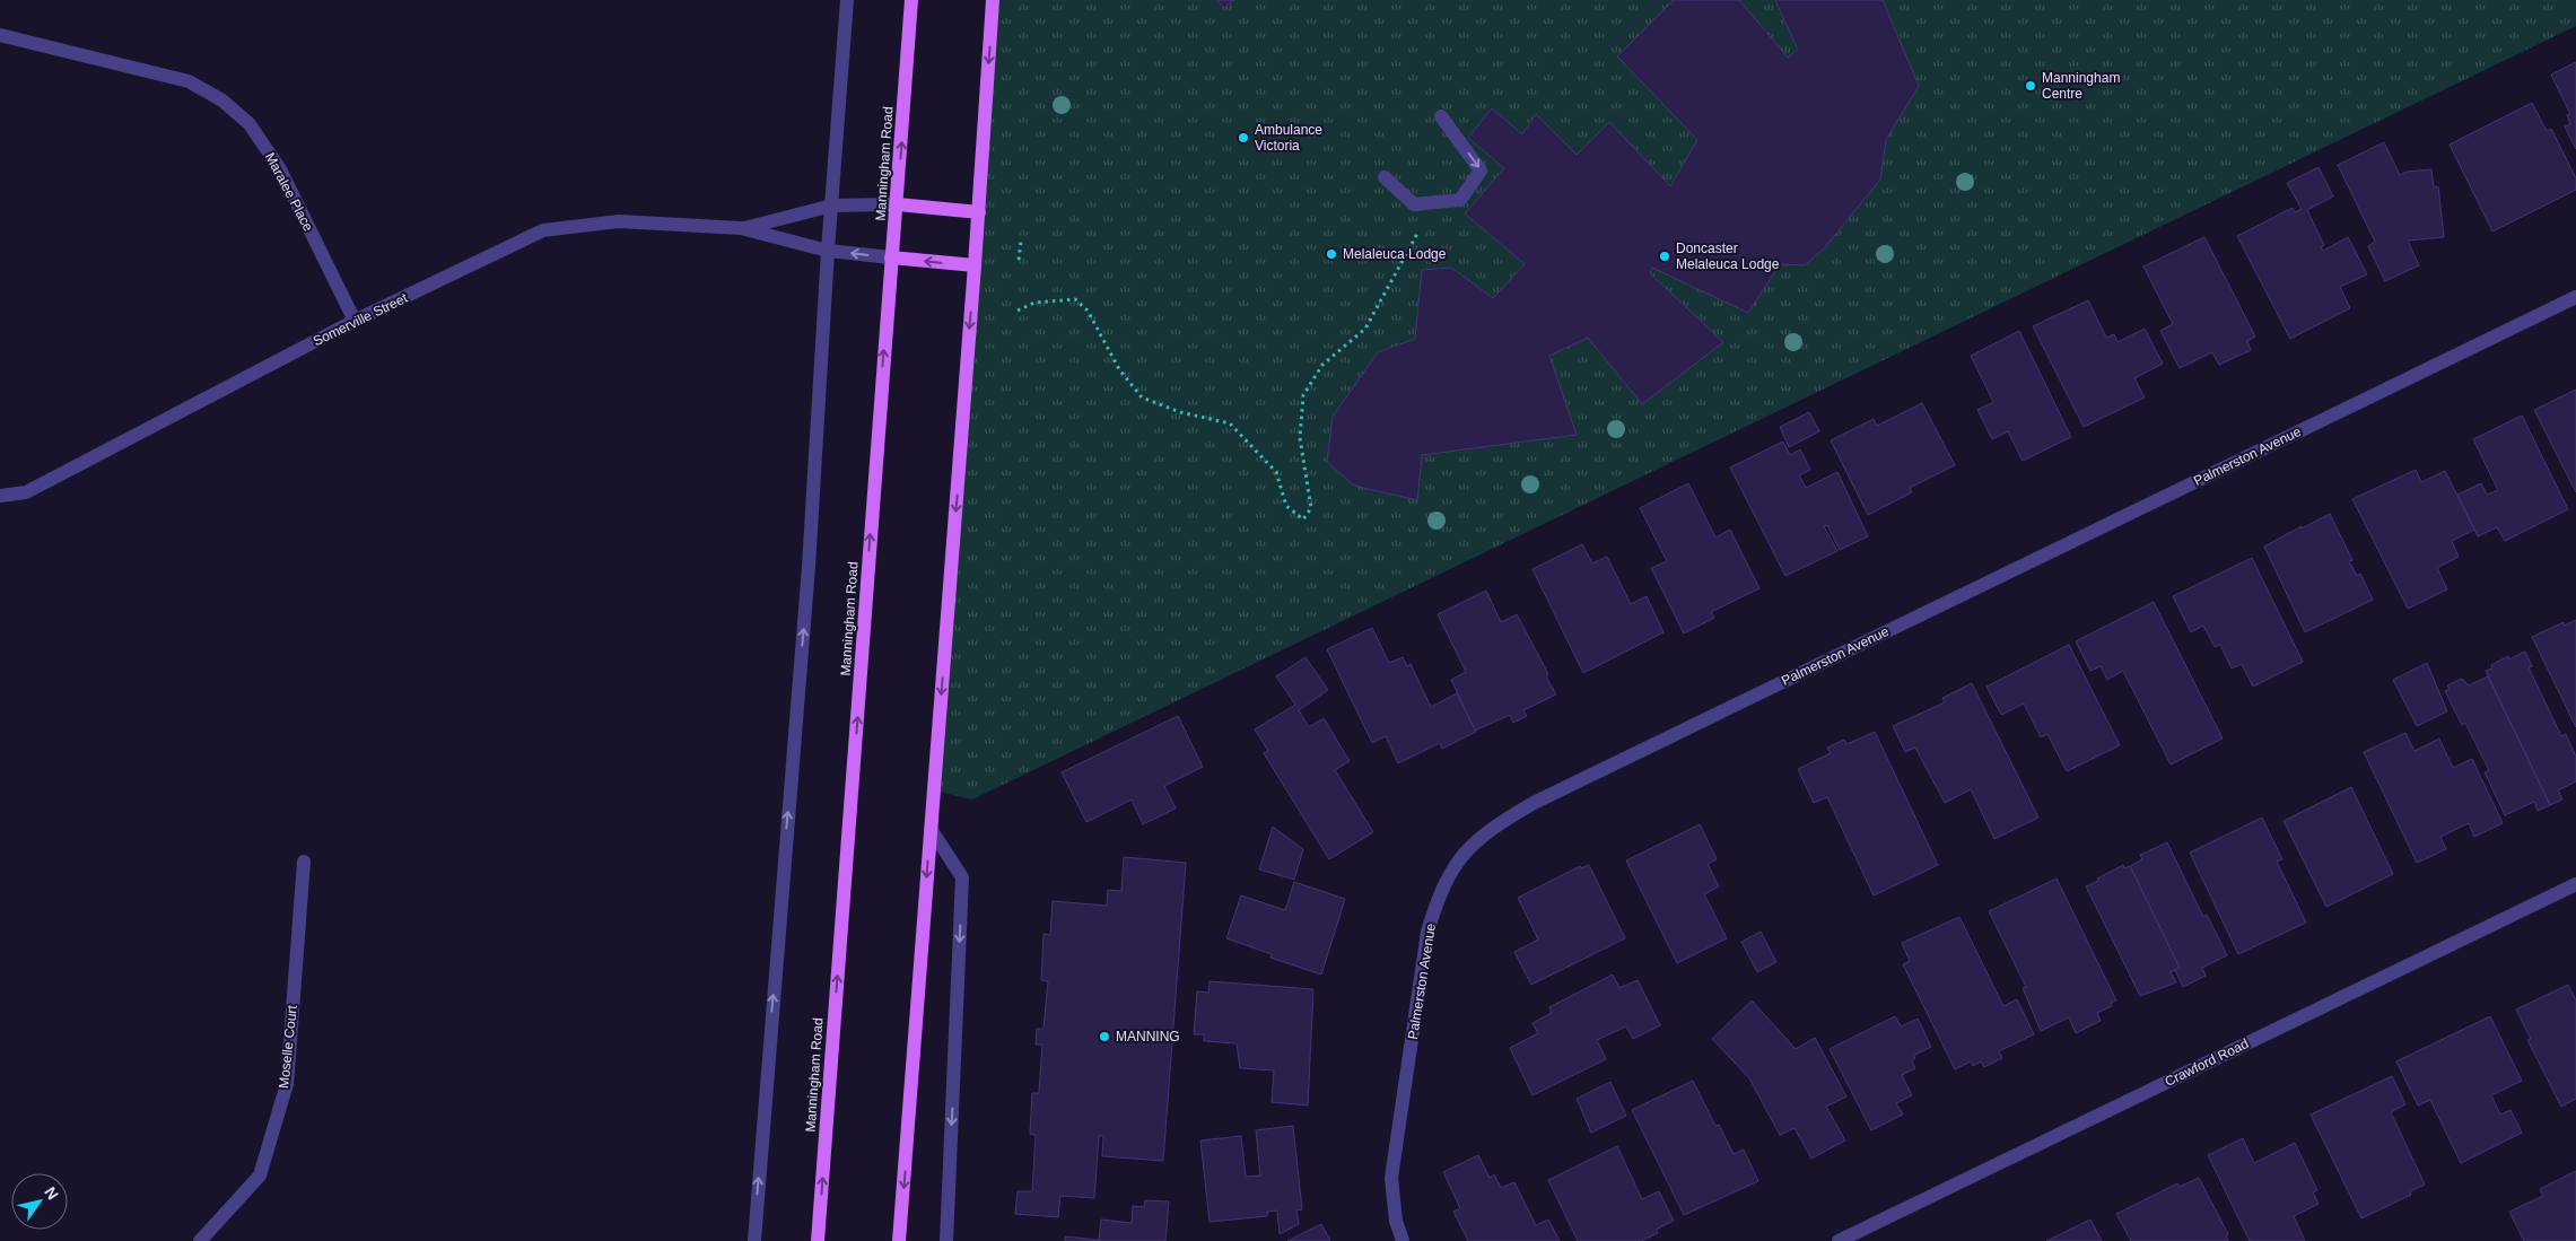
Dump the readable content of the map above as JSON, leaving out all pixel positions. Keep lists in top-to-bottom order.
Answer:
{
  "streets": {
    "main road": ["Manningham Road"],
    "street": [
      "Maralee Place",
      "Somerville Street",
      "Palmerston Avenue",
      "Moselle Court",
      "Crawford Road"
    ]
  },
  "crossings": [
    ["Manningham Road", "Somerville Street"],
    ["Maralee Place", "Somerville Street"]
  ],
  "places": [
    "Manningham Centre",
    "Ambulance Victoria",
    "Melaleuca Lodge",
    "Doncaster Melaleuca Lodge",
    "MANNING"
  ],
  "north": "top right"
}
